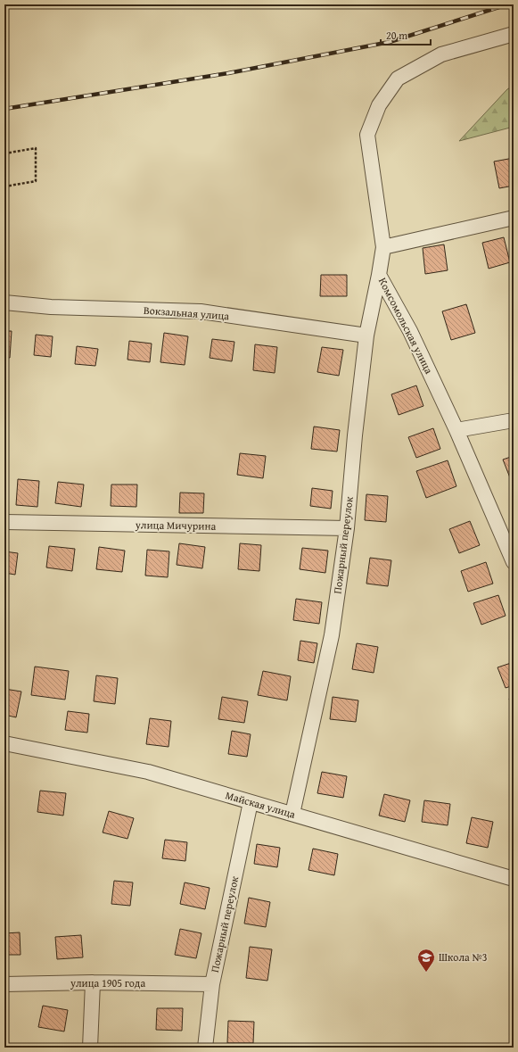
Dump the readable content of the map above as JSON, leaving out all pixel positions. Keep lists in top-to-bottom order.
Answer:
{
  "streets": {
    "street": [
      "Вокзальная улица",
      "Комсомольская улица",
      "улица Мичурина",
      "Пожарный переулок",
      "Майская улица",
      "улица 1905 года"
    ]
  },
  "crossings": [
    ["Вокзальная улица", "Пожарный переулок"],
    ["Комсомольская улица", "Пожарный переулок"],
    ["улица Мичурина", "Пожарный переулок"],
    ["Пожарный переулок", "Майская улица"],
    ["Пожарный переулок", "улица 1905 года"]
  ],
  "places": {
    "school or university": ["Школа №3"]
  },
  "scale_bar": "20 m"
}
